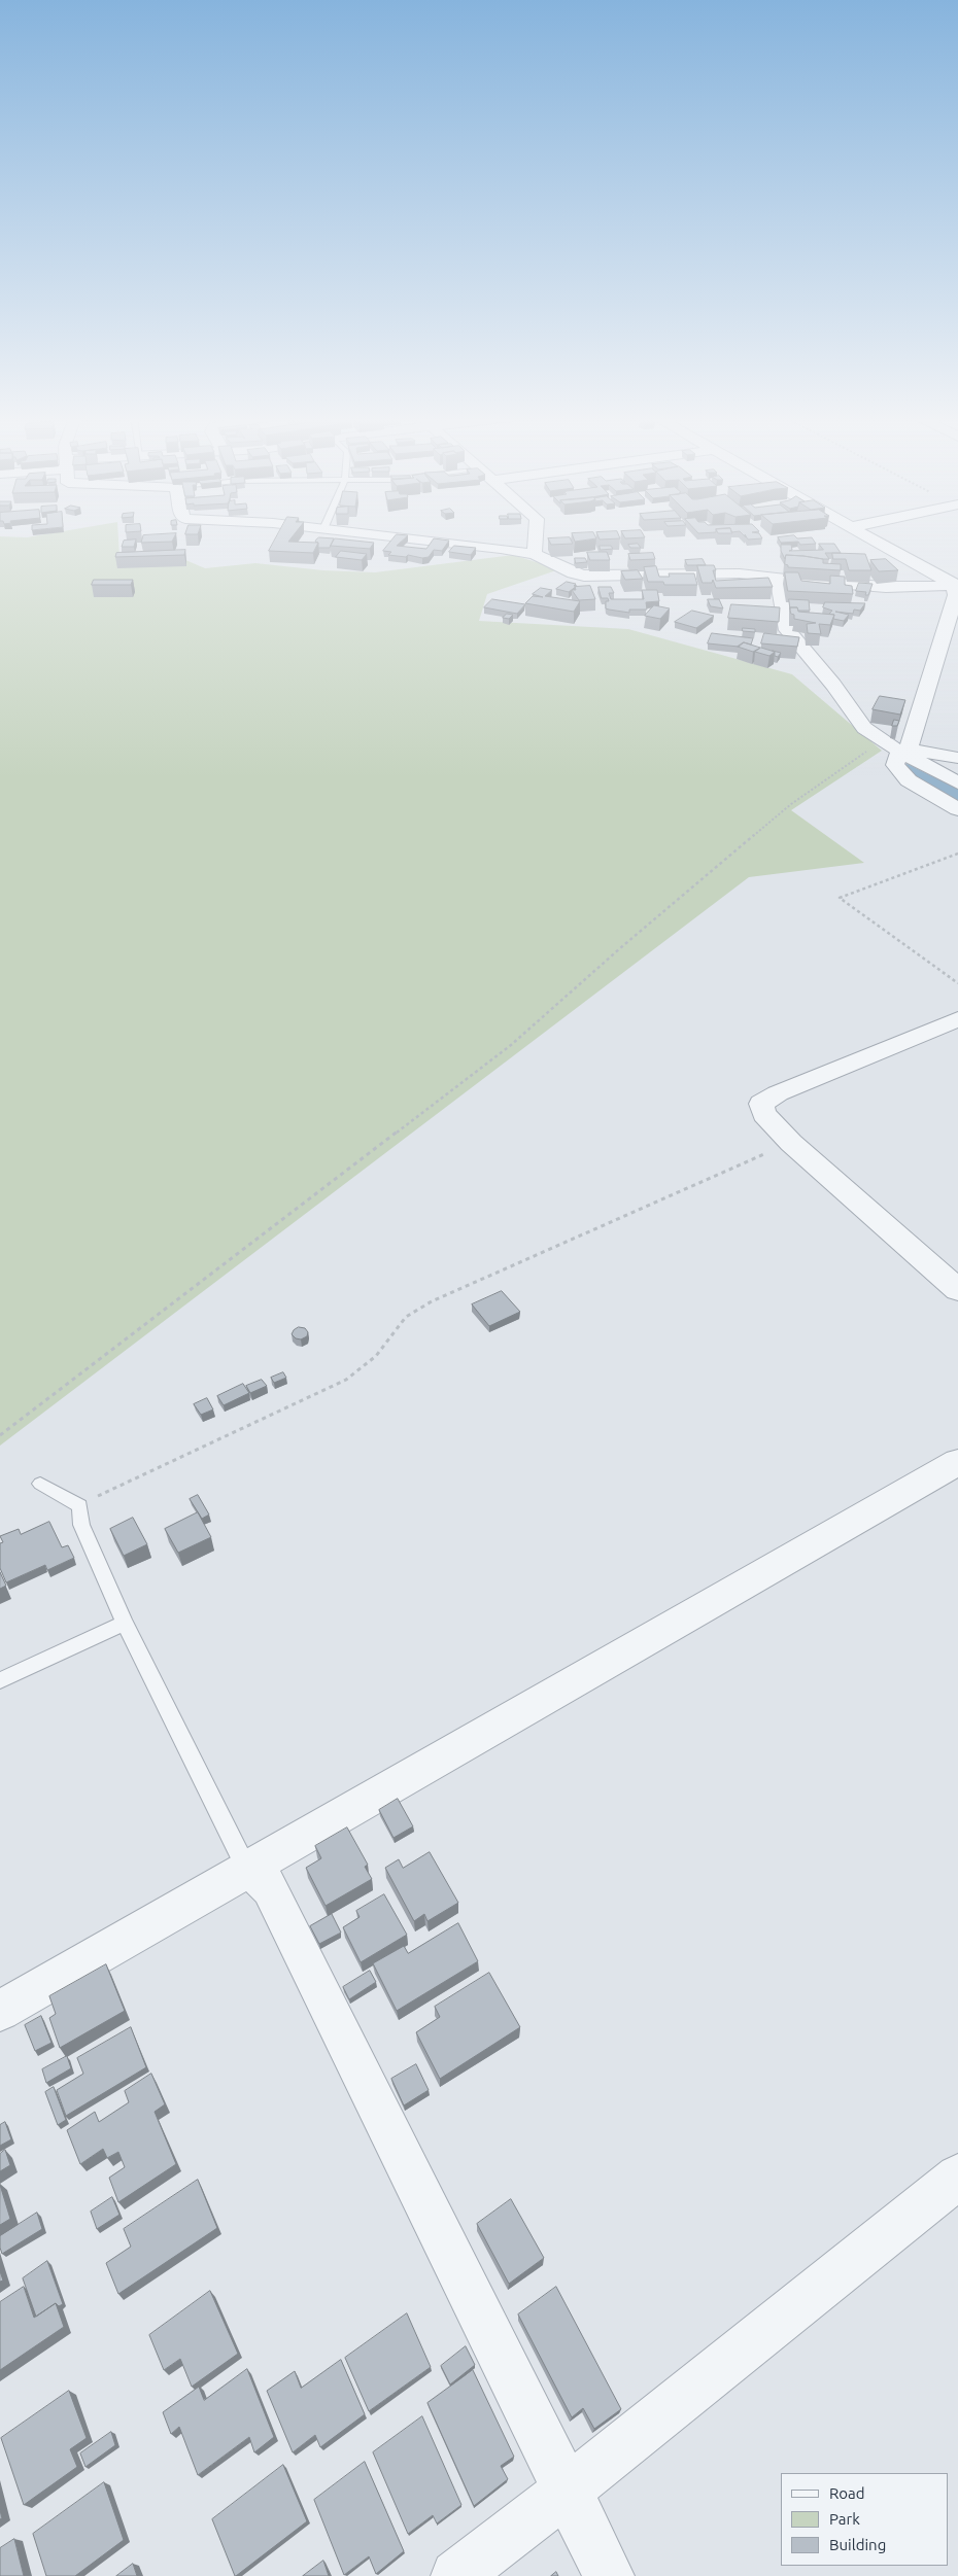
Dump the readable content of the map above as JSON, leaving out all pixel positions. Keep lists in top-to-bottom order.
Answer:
{
  "legend": ["Road", "Park", "Building"]
}
